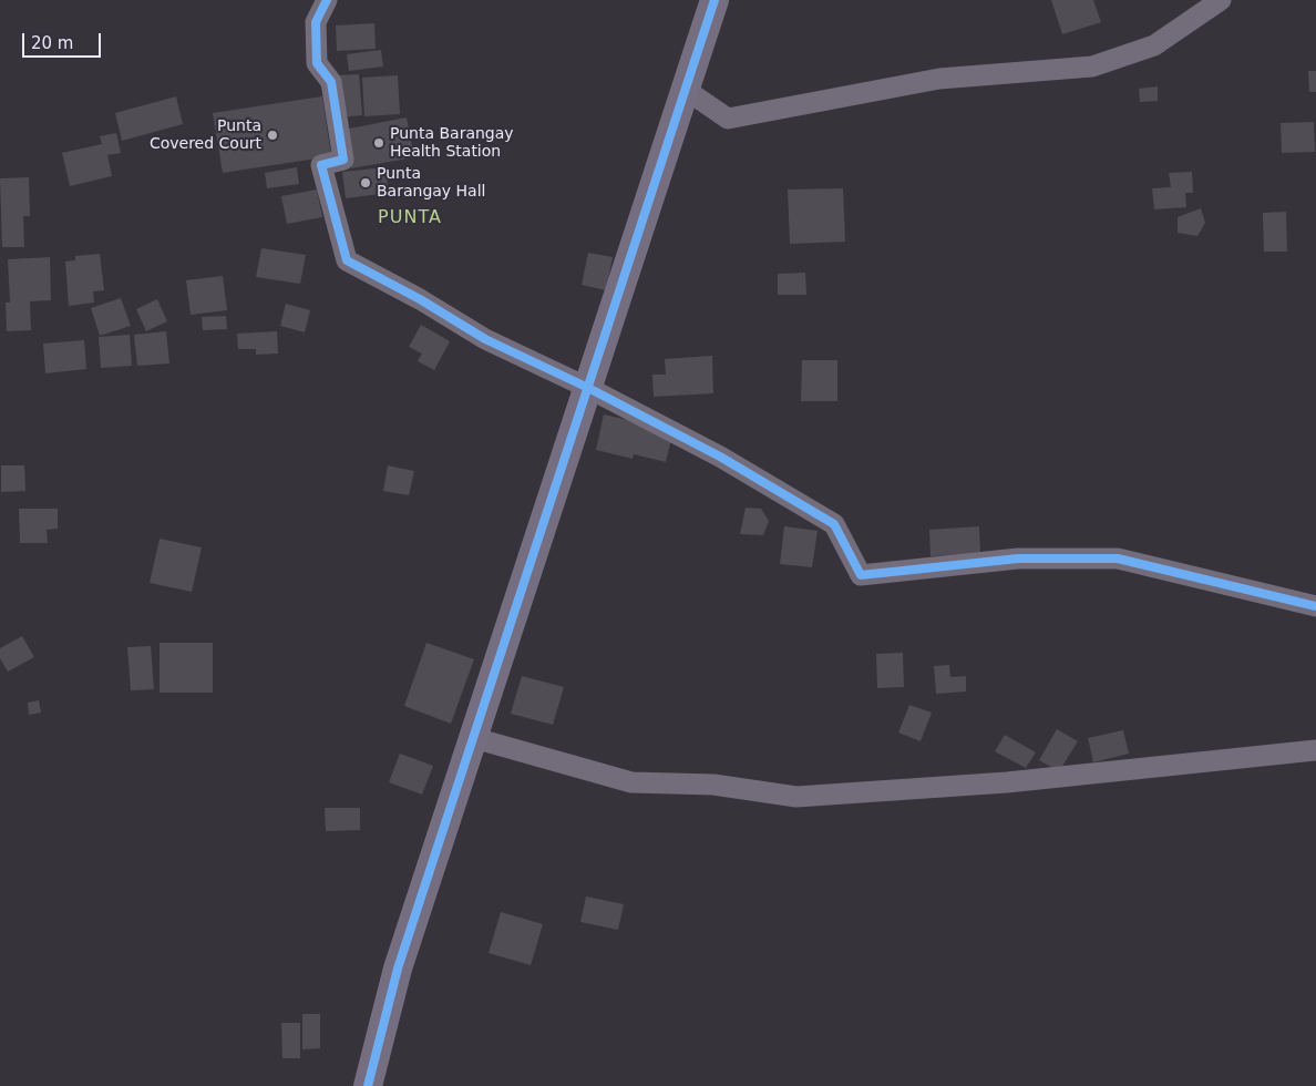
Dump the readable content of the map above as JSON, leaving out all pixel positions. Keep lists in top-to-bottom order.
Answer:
{
  "districts": ["PUNTA"],
  "places": ["Punta Covered Court", "Punta Barangay Health Station", "Punta Barangay Hall"],
  "scale_bar": "20 m"
}
